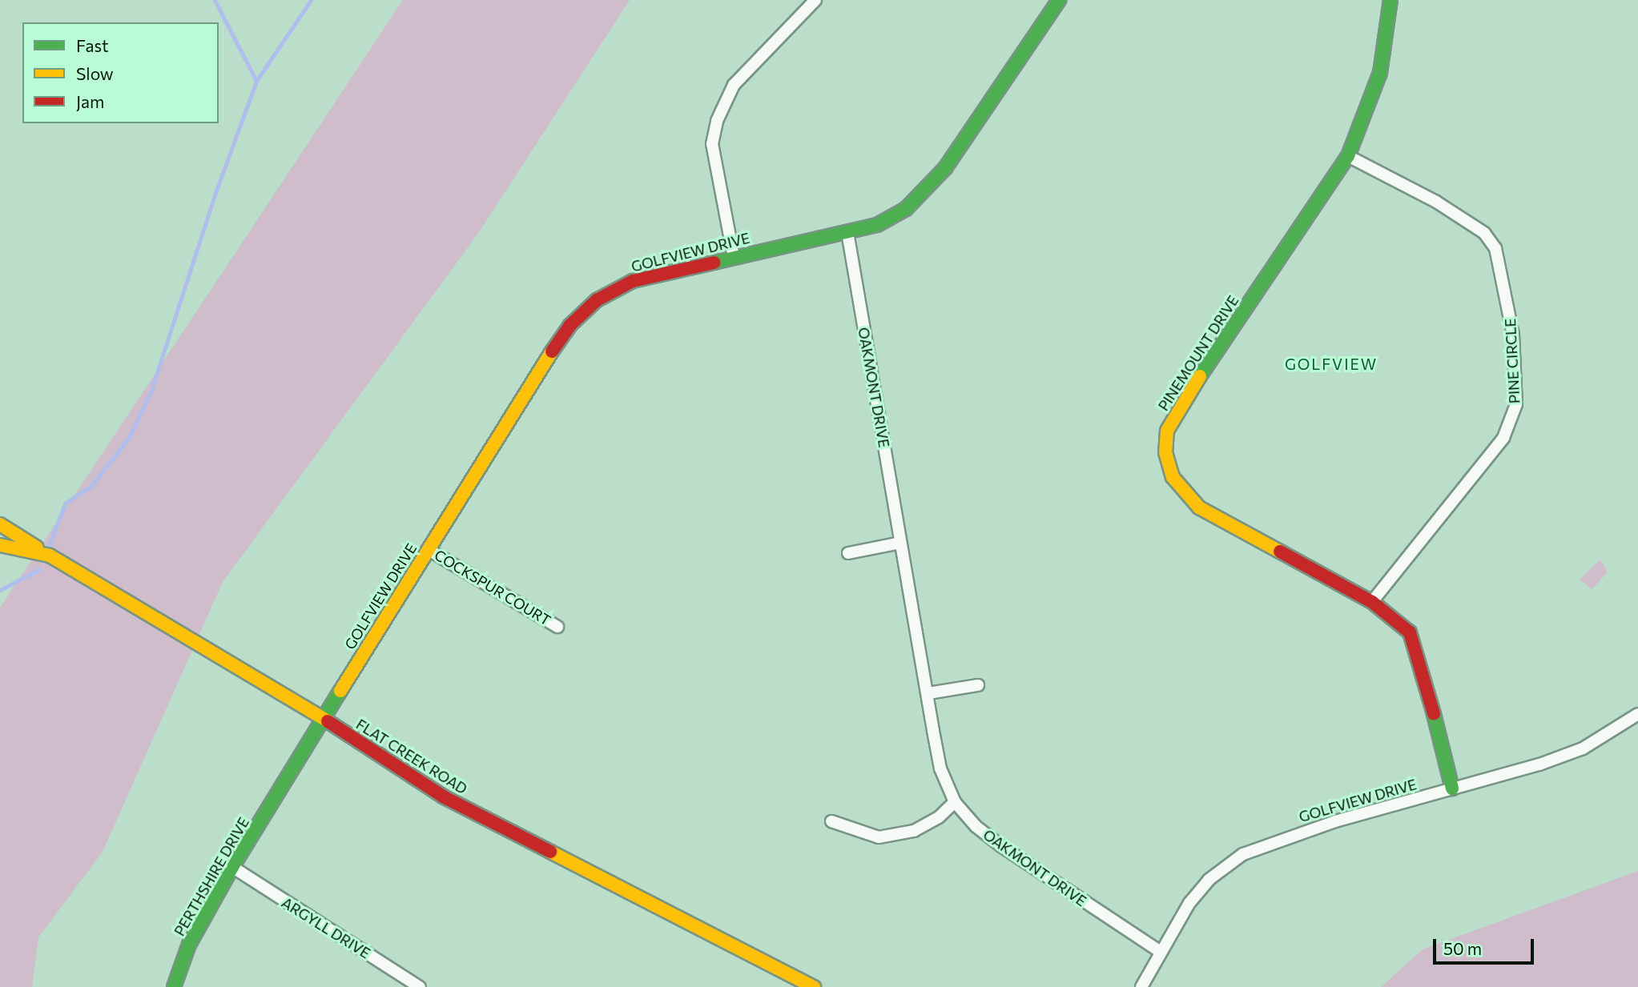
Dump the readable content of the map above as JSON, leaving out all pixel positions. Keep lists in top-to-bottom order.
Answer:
{
  "streets": {
    "street": [
      "GOLFVIEW DRIVE",
      "PINEMOUNT DRIVE",
      "PINE CIRCLE",
      "OAKMONT DRIVE",
      "COCKSPUR COURT",
      "FLAT CREEK ROAD",
      "PERTHSHIRE DRIVE",
      "ARGYLL DRIVE"
    ]
  },
  "crossings": [
    ["GOLFVIEW DRIVE", "PINEMOUNT DRIVE"],
    ["GOLFVIEW DRIVE", "OAKMONT DRIVE"],
    ["GOLFVIEW DRIVE", "COCKSPUR COURT"],
    ["GOLFVIEW DRIVE", "FLAT CREEK ROAD"],
    ["GOLFVIEW DRIVE", "PERTHSHIRE DRIVE"],
    ["PINEMOUNT DRIVE", "PINE CIRCLE"],
    ["PERTHSHIRE DRIVE", "ARGYLL DRIVE"]
  ],
  "districts": ["GOLFVIEW"],
  "legend": ["Fast", "Slow", "Jam"],
  "scale_bar": "50 m"
}
